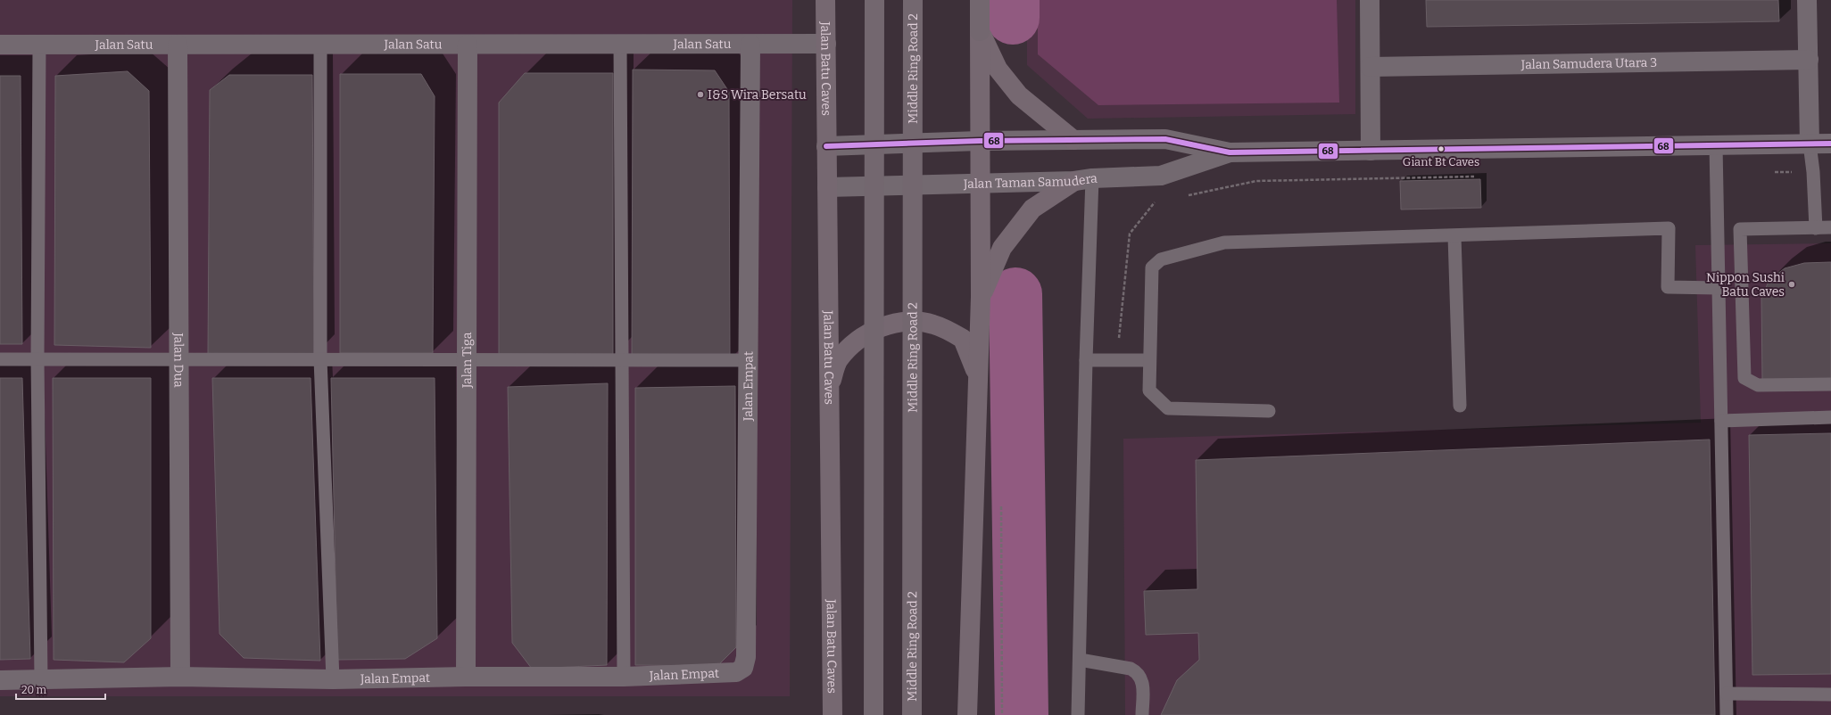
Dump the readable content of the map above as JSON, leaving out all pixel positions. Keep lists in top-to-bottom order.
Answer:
{
  "streets": {
    "highway": ["Middle Ring Road 2"],
    "main road": ["Jalan Batu Caves"],
    "street": [
      "Jalan Satu",
      "Jalan Samudera Utara 3",
      "Jalan Taman Samudera",
      "Jalan Dua",
      "Jalan Tiga",
      "Jalan Empat"
    ]
  },
  "crossings": [
    ["Jalan Satu", "Jalan Batu Caves"],
    ["Jalan Satu", "Jalan Dua"],
    ["Jalan Satu", "Jalan Tiga"],
    ["Jalan Satu", "Jalan Empat"],
    ["Jalan Batu Caves", "Jalan Taman Samudera"],
    ["Jalan Dua", "Jalan Empat"],
    ["Jalan Tiga", "Jalan Empat"]
  ],
  "places": ["I&S Wira Bersatu", "Giant Bt Caves", "Nippon Sushi Batu Caves"],
  "lines": ["transit line 68"],
  "scale_bar": "20 m"
}
